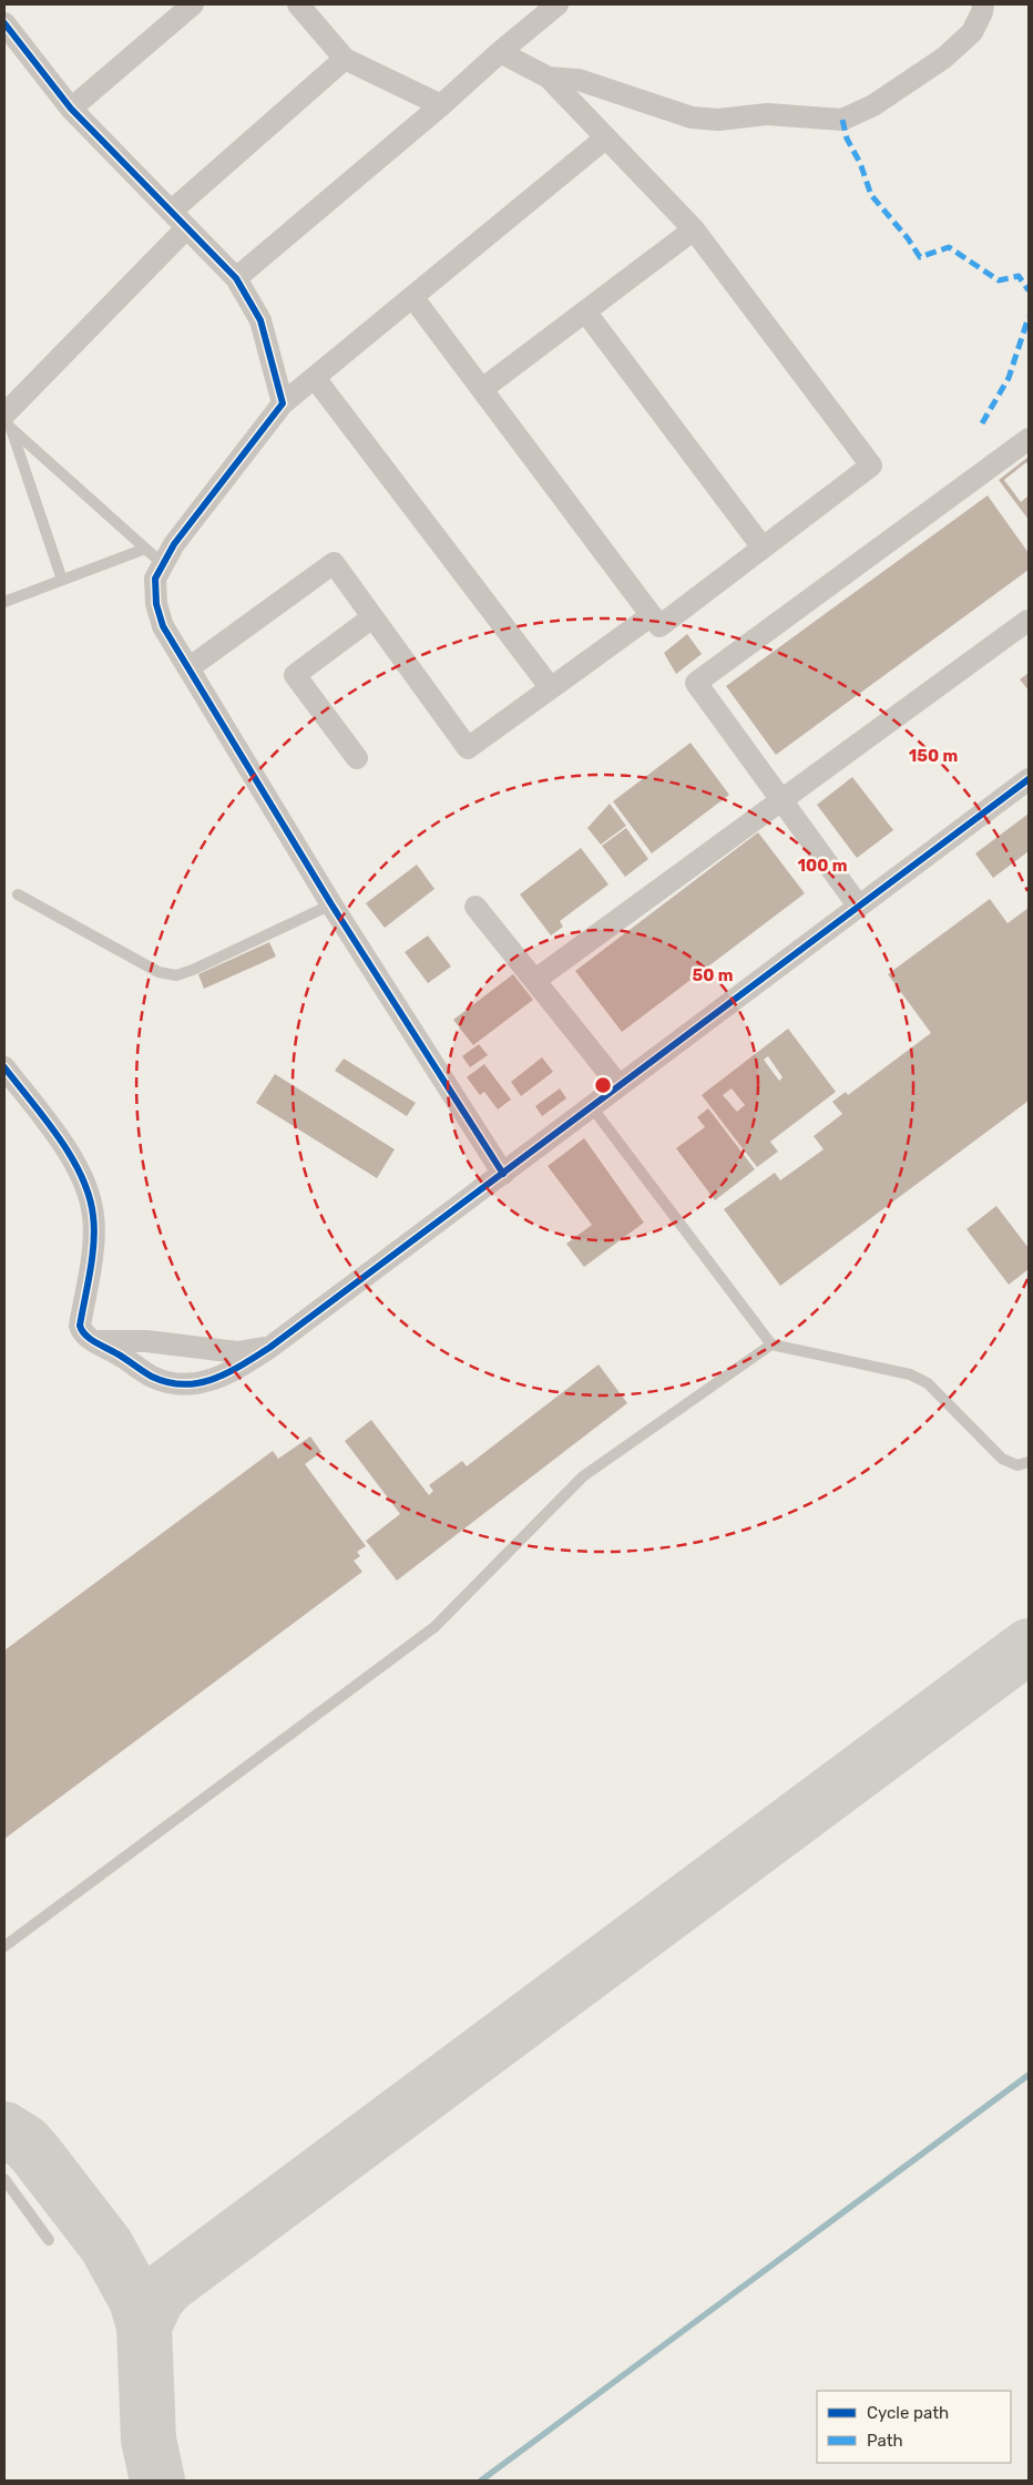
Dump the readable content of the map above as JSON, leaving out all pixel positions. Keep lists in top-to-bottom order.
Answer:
{
  "legend": ["Cycle path", "Path"],
  "rings": ["150 m", "100 m", "50 m"]
}
